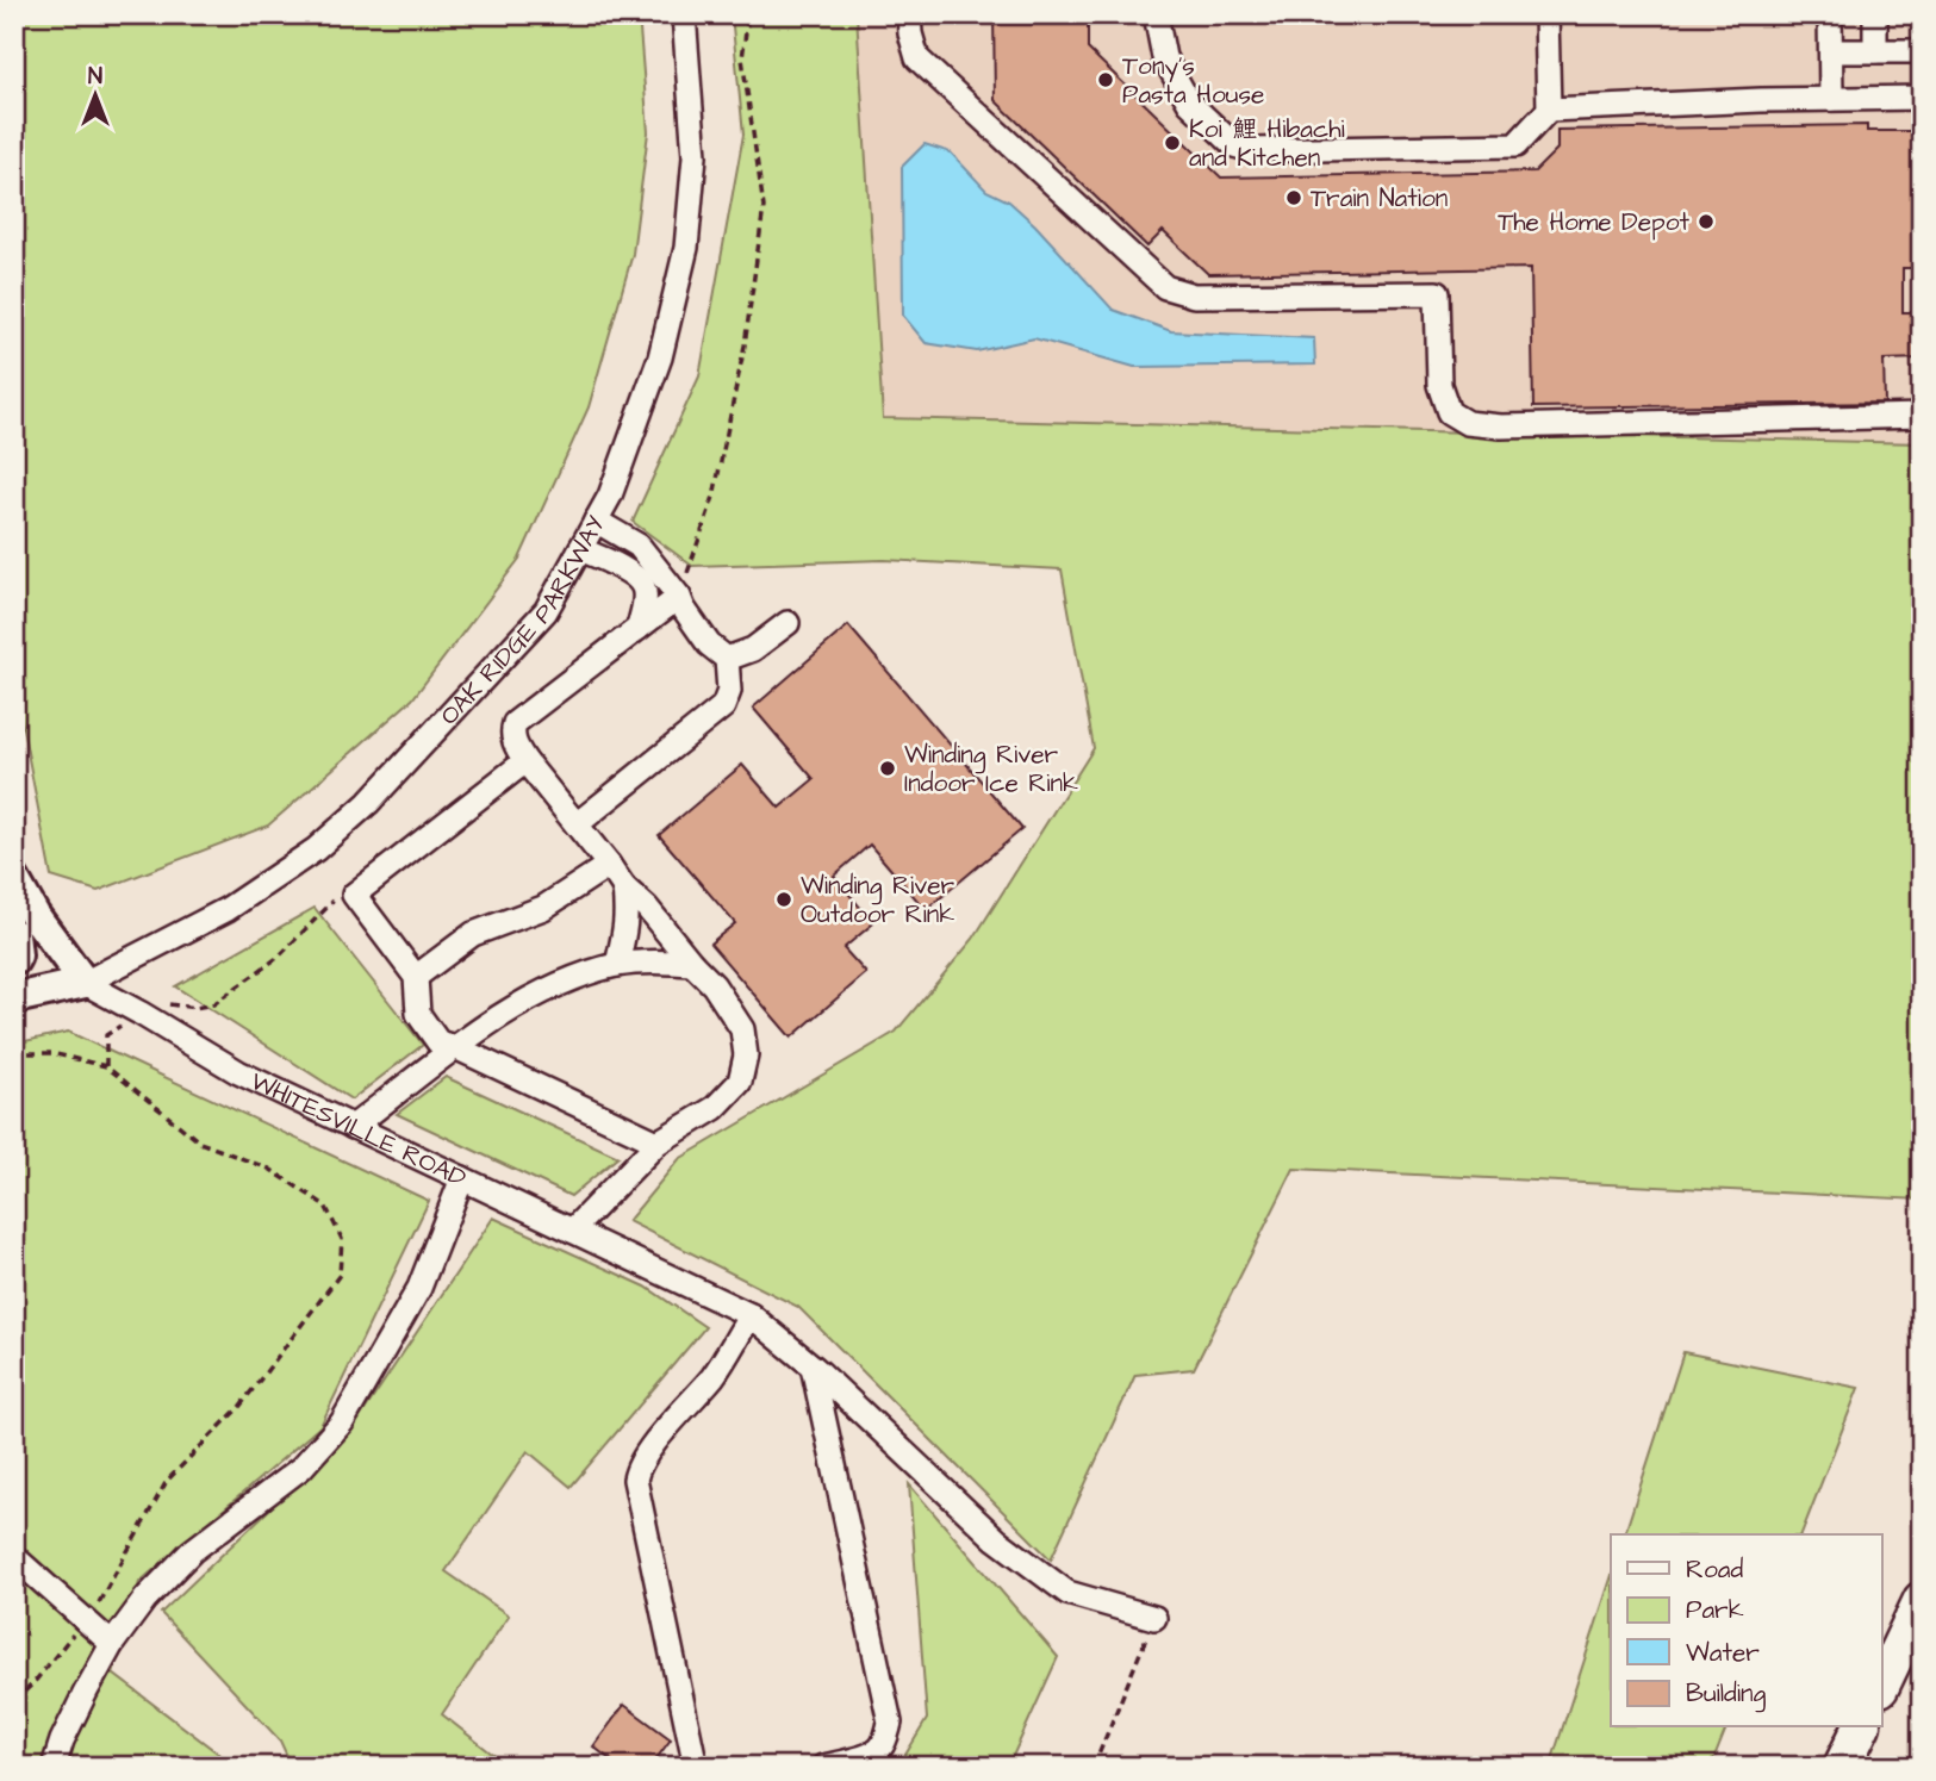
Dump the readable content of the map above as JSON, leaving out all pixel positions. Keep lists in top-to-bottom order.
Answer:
{
  "streets": {
    "main road": ["OAK RIDGE PARKWAY", "WHITESVILLE ROAD"]
  },
  "crossings": [
    ["OAK RIDGE PARKWAY", "WHITESVILLE ROAD"]
  ],
  "places": [
    "Tony's Pasta House",
    "Koi 鯉 Hibachi and Kitchen",
    "Train Nation",
    "The Home Depot",
    "Winding River Indoor Ice Rink",
    "Winding River Outdoor Rink"
  ],
  "legend": [
    "Road",
    "Park",
    "Water",
    "Building"
  ],
  "north": "top"
}
